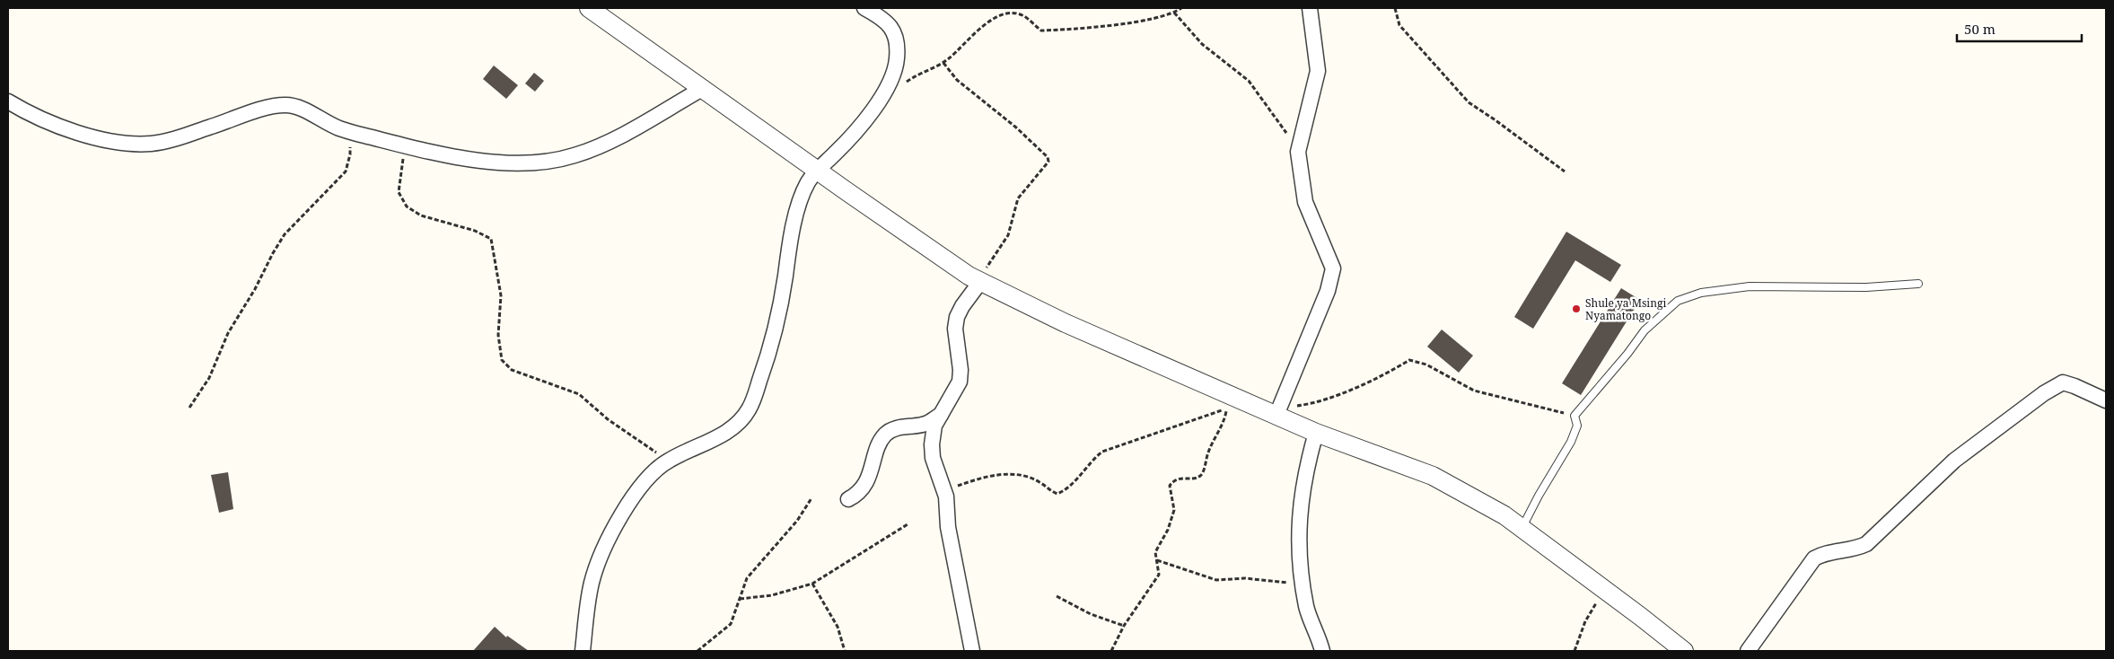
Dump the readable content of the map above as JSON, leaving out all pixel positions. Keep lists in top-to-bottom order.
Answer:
{
  "places": ["Shule ya Msingi Nyamatongo"],
  "scale_bar": "50 m"
}
